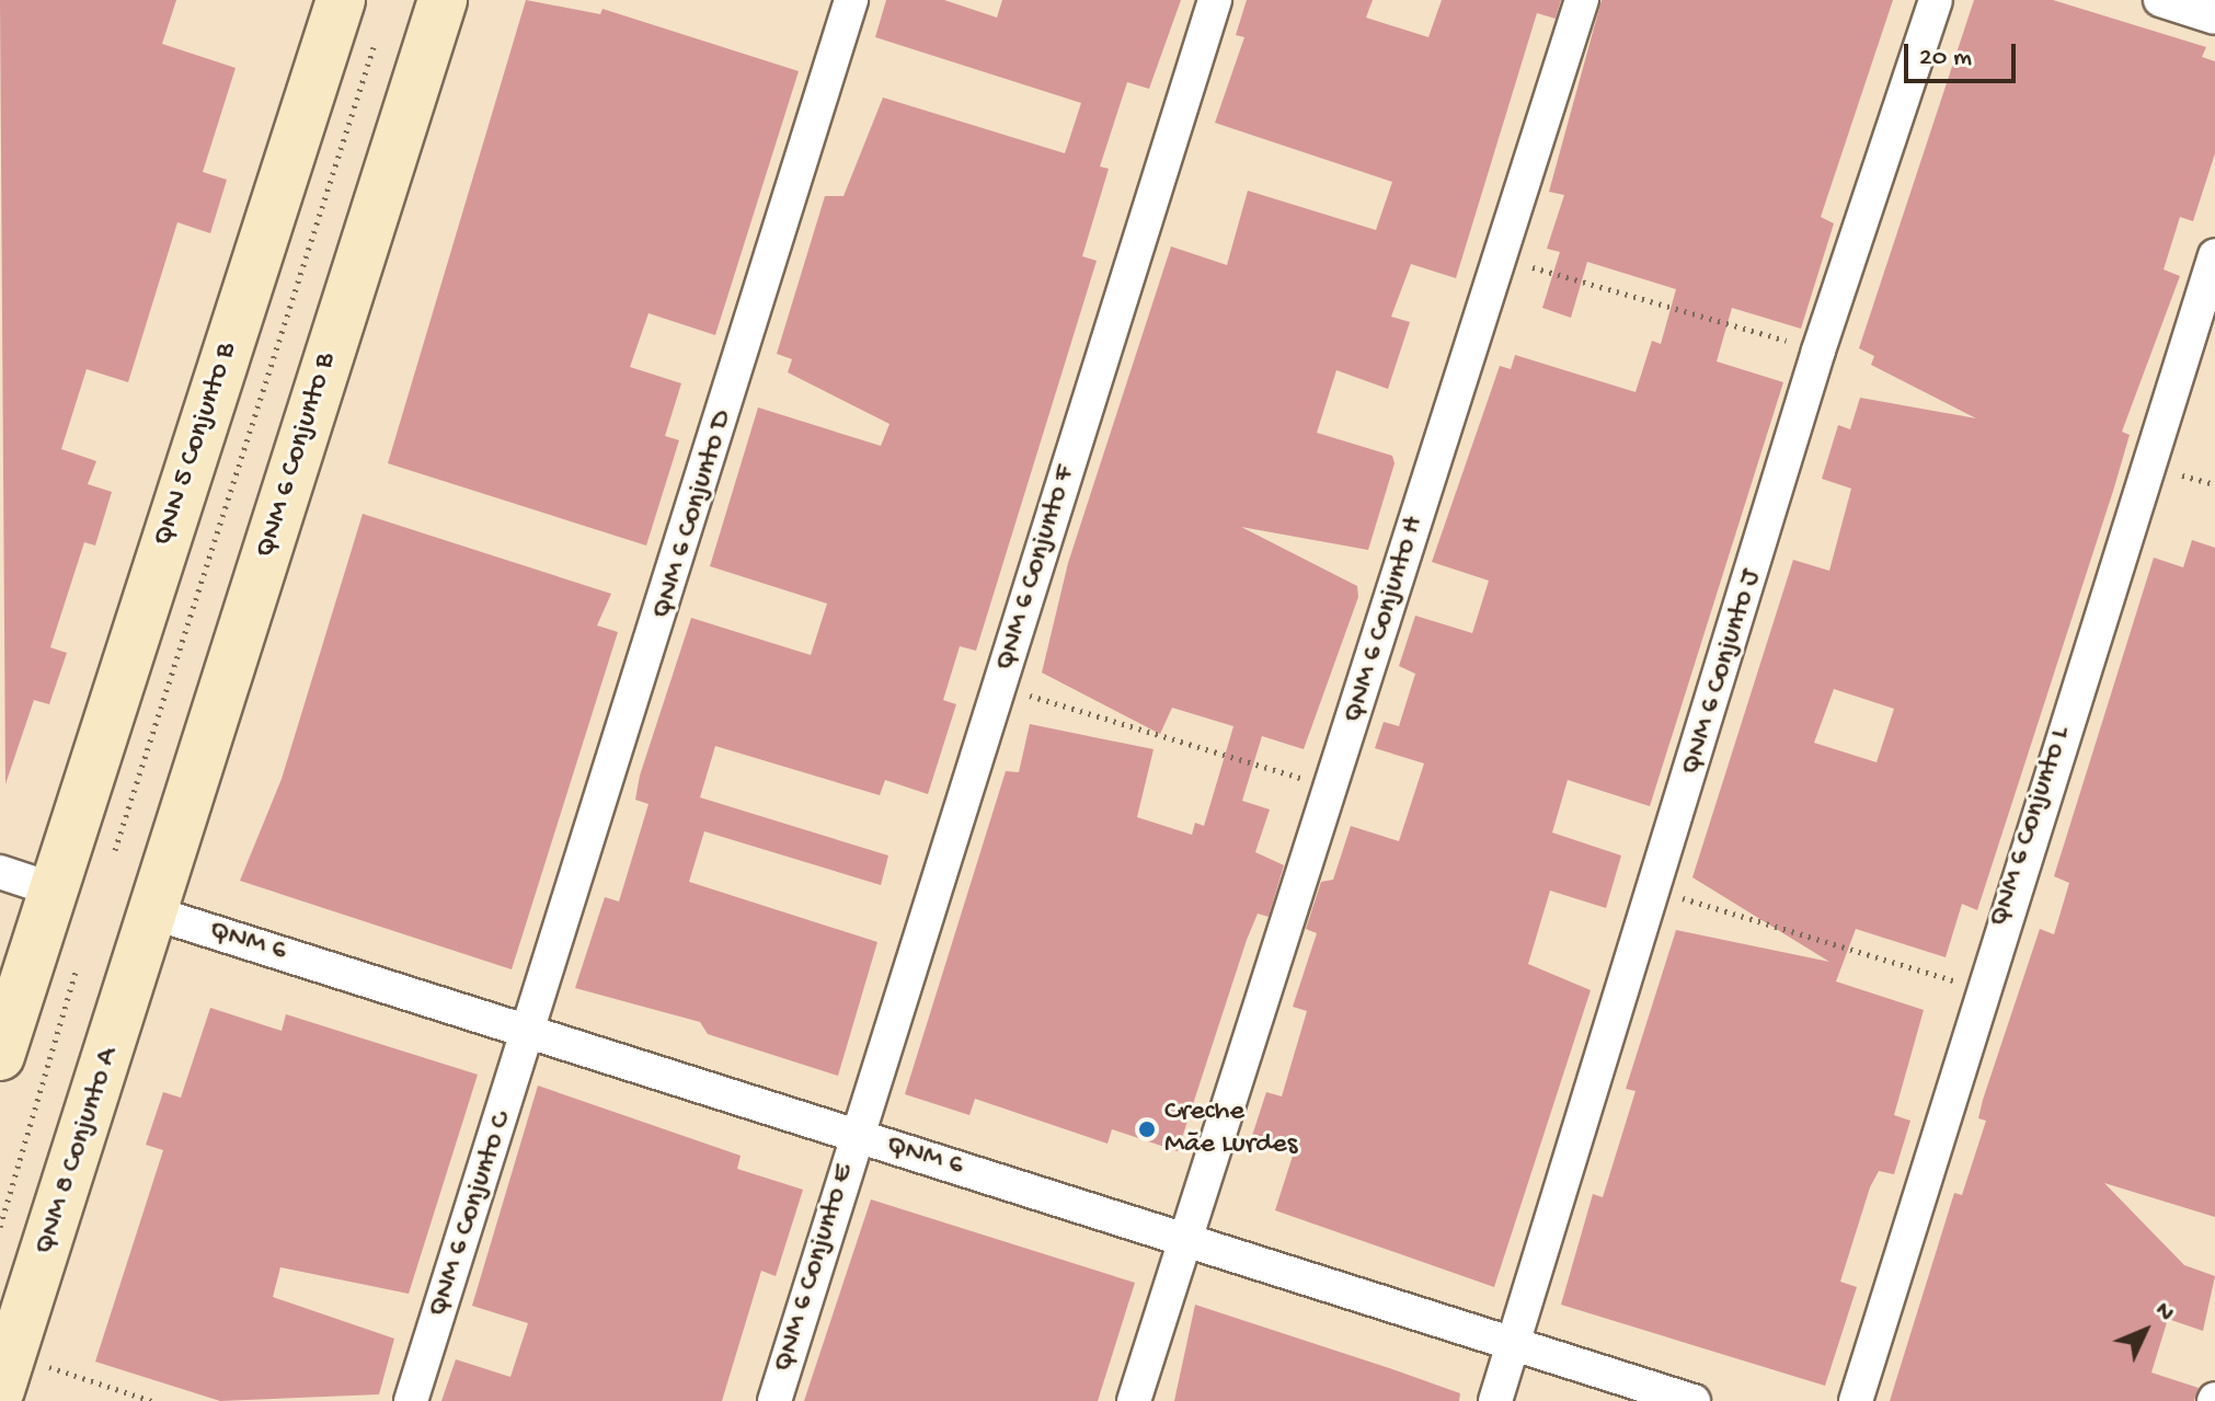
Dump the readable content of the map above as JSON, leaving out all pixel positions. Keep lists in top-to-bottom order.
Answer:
{
  "streets": {
    "main road": ["QNN 5 Conjunto B", "QNM 6 Conjunto B", "QNM 8 Conjunto A"],
    "street": [
      "QNM 6 Conjunto D",
      "QNM 6 Conjunto F",
      "QNM 6 Conjunto H",
      "QNM 6 Conjunto J",
      "QNM 6 Conjunto L",
      "QNM 6",
      "QNM 6 Conjunto C",
      "QNM 6 Conjunto E"
    ]
  },
  "crossings": [
    ["QNM 6 Conjunto B", "QNM 6"],
    ["QNM 6 Conjunto B", "QNM 8 Conjunto A"],
    ["QNM 6 Conjunto D", "QNM 6"],
    ["QNM 6 Conjunto D", "QNM 6 Conjunto C"],
    ["QNM 6 Conjunto F", "QNM 6"],
    ["QNM 6 Conjunto F", "QNM 6 Conjunto E"],
    ["QNM 6 Conjunto H", "QNM 6"],
    ["QNM 6 Conjunto J", "QNM 6"],
    ["QNM 6", "QNM 8 Conjunto A"],
    ["QNM 6", "QNM 6 Conjunto C"],
    ["QNM 6", "QNM 6 Conjunto E"]
  ],
  "places": ["Creche Mãe Lurdes"],
  "scale_bar": "20 m",
  "north": "top right"
}
